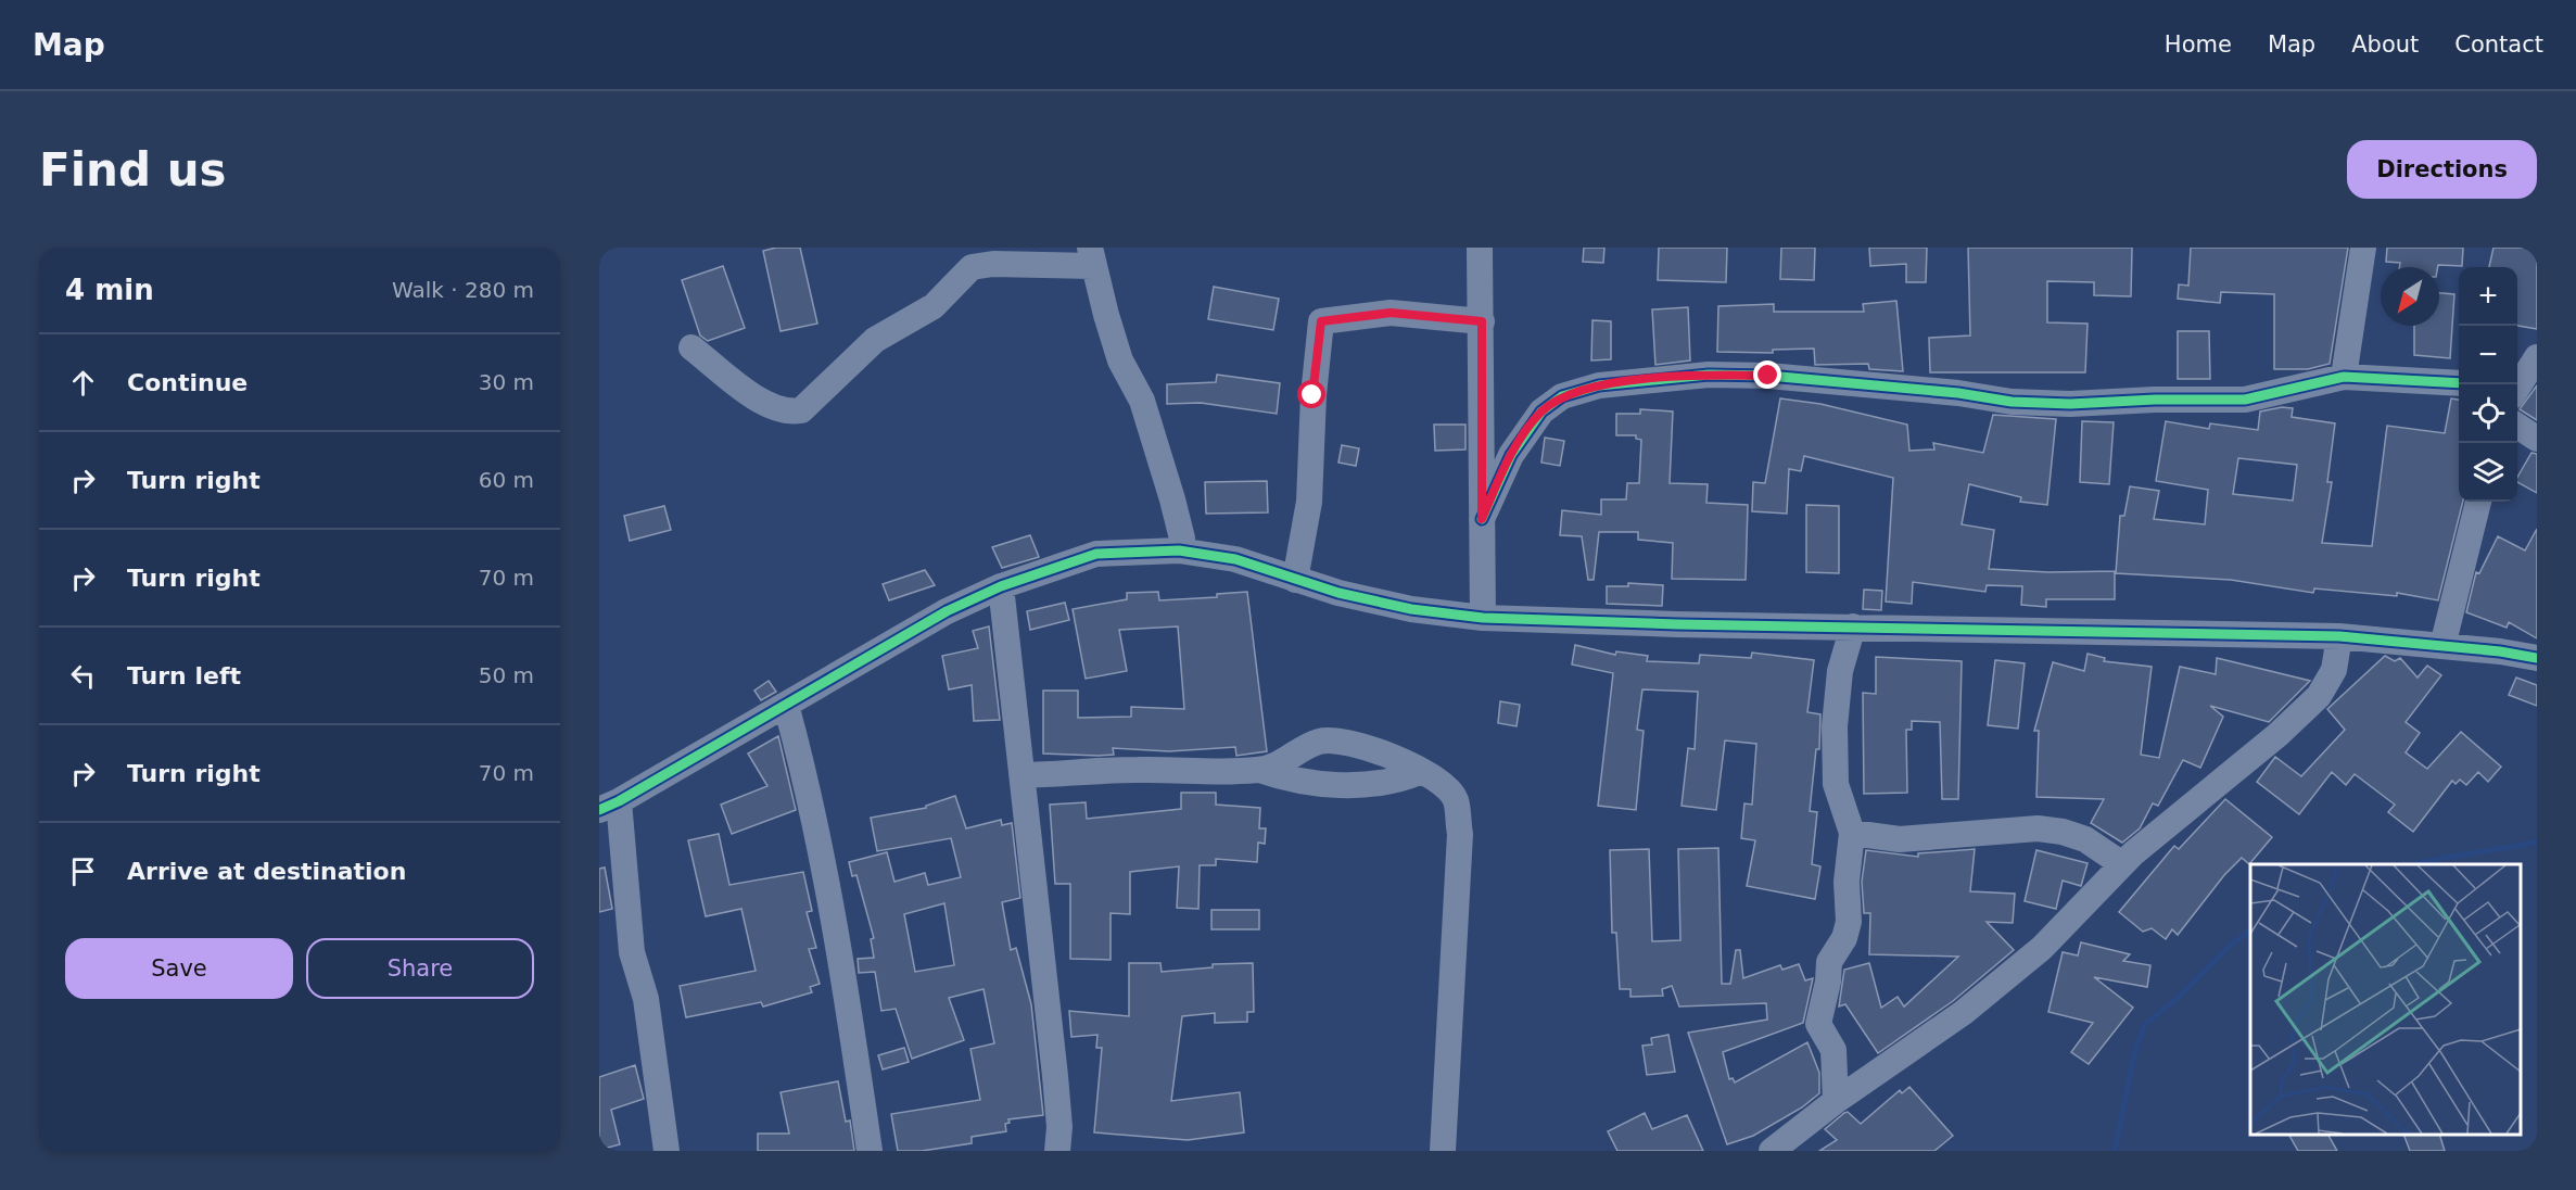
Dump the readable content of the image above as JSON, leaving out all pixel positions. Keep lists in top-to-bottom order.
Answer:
{
  "north": "bottom left",
  "page": {
    "header": "Map",
    "nav": [
      "Home",
      "Map",
      "About",
      "Contact"
    ],
    "buttons": [
      "Directions",
      ["Save", "Share"]
    ],
    "title": "Find us",
    "heading": ["4 min", "Walk · 280 m"],
    "map_buttons": ["+", "−"],
    "list": [
      ["Continue", "30 m"],
      ["Turn right", "60 m"],
      ["Turn right", "70 m"],
      ["Turn left", "50 m"],
      ["Turn right", "70 m"],
      "Arrive at destination"
    ]
  }
}
